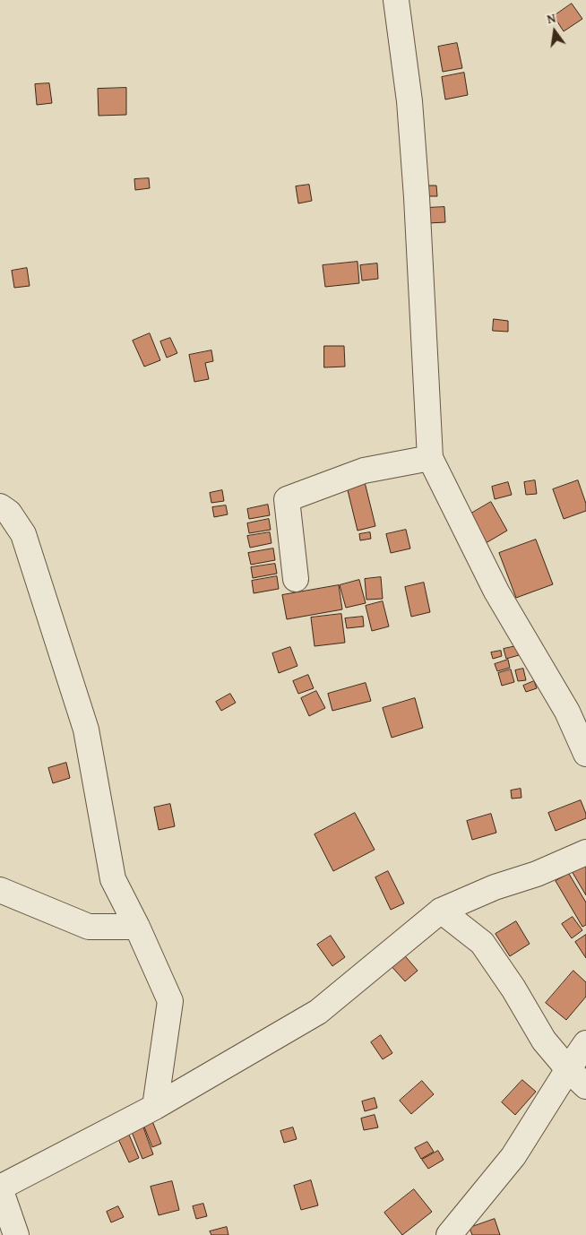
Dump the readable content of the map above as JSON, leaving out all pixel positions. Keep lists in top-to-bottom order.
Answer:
{
  "north": "top"
}
